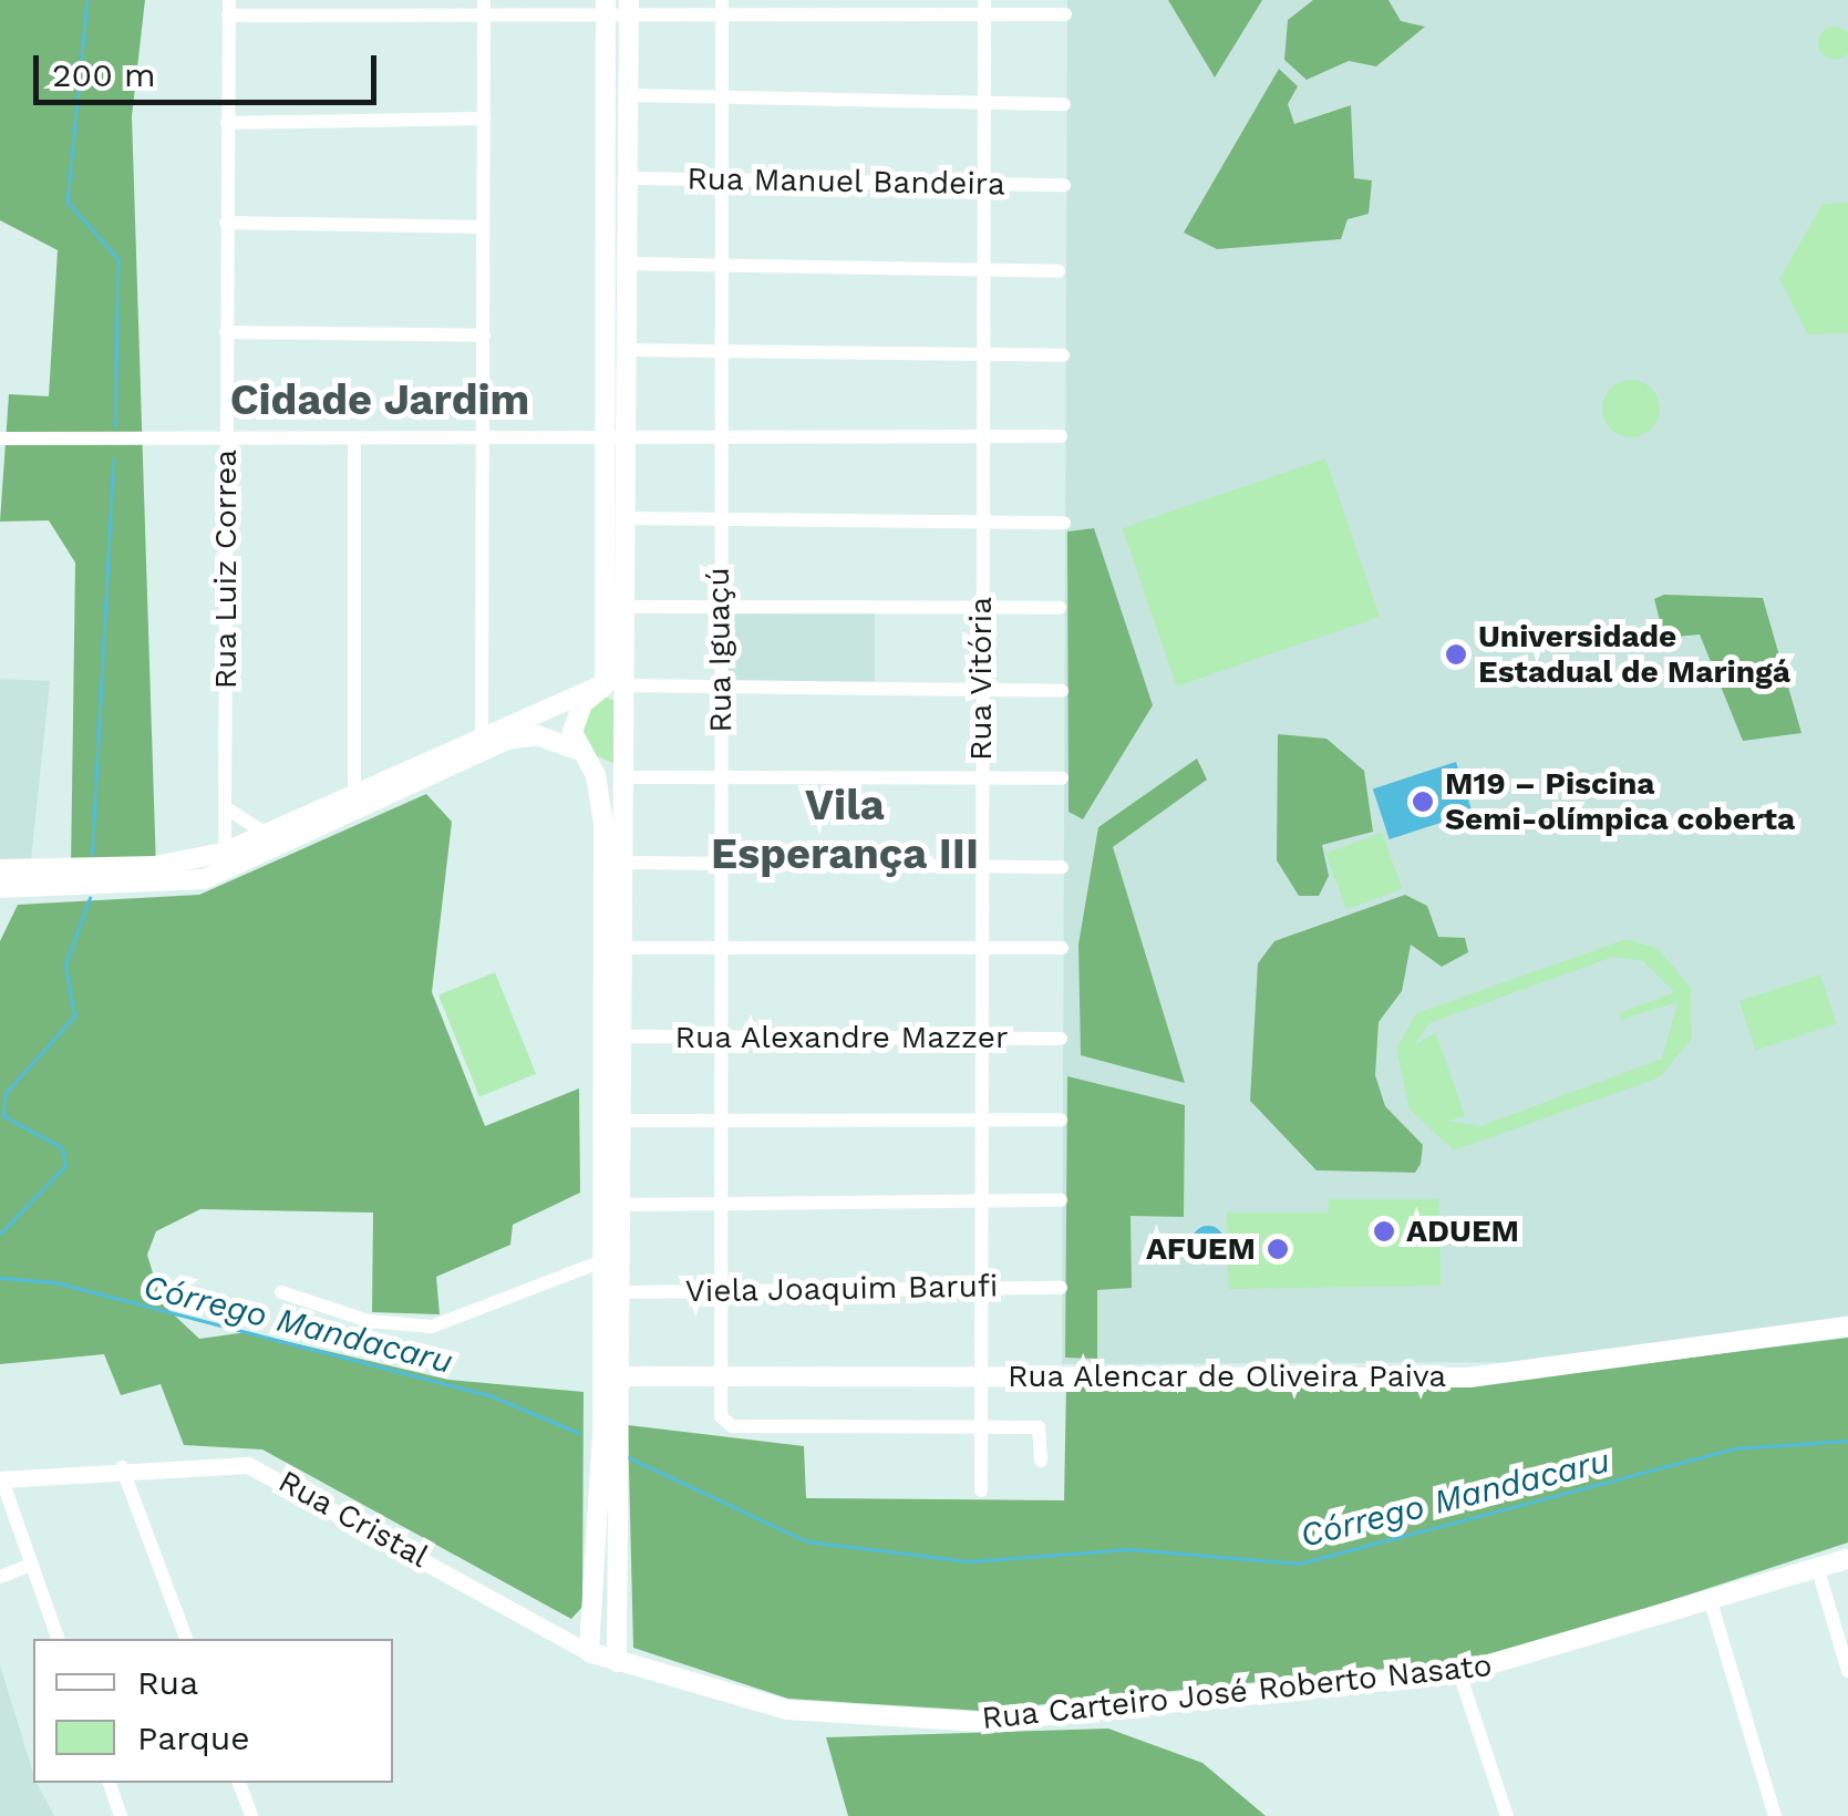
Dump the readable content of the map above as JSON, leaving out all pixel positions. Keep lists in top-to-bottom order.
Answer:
{
  "streets": {
    "main road": ["Rua Alencar de Oliveira Paiva", "Rua Cristal", "Rua Carteiro José Roberto Nasato"],
    "street": [
      "Rua Manuel Bandeira",
      "Rua Luiz Correa",
      "Rua Iguaçú",
      "Rua Vitória",
      "Rua Alexandre Mazzer",
      "Viela Joaquim Barufi"
    ]
  },
  "crossings": [
    ["Rua Manuel Bandeira", "Rua Iguaçú"],
    ["Rua Manuel Bandeira", "Rua Vitória"],
    ["Rua Iguaçú", "Rua Vitória"],
    ["Rua Iguaçú", "Rua Alexandre Mazzer"],
    ["Rua Iguaçú", "Viela Joaquim Barufi"],
    ["Rua Iguaçú", "Rua Alencar de Oliveira Paiva"],
    ["Rua Vitória", "Rua Alexandre Mazzer"],
    ["Rua Vitória", "Viela Joaquim Barufi"],
    ["Rua Vitória", "Rua Alencar de Oliveira Paiva"],
    ["Rua Cristal", "Rua Carteiro José Roberto Nasato"]
  ],
  "districts": ["Cidade Jardim", "Vila Esperança III"],
  "water": ["Córrego Mandacaru"],
  "places": [
    "Universidade Estadual de Maringá",
    "M19 – Piscina Semi-olímpica coberta",
    "ADUEM",
    "AFUEM"
  ],
  "legend": ["Rua", "Parque"],
  "scale_bar": "200 m"
}
